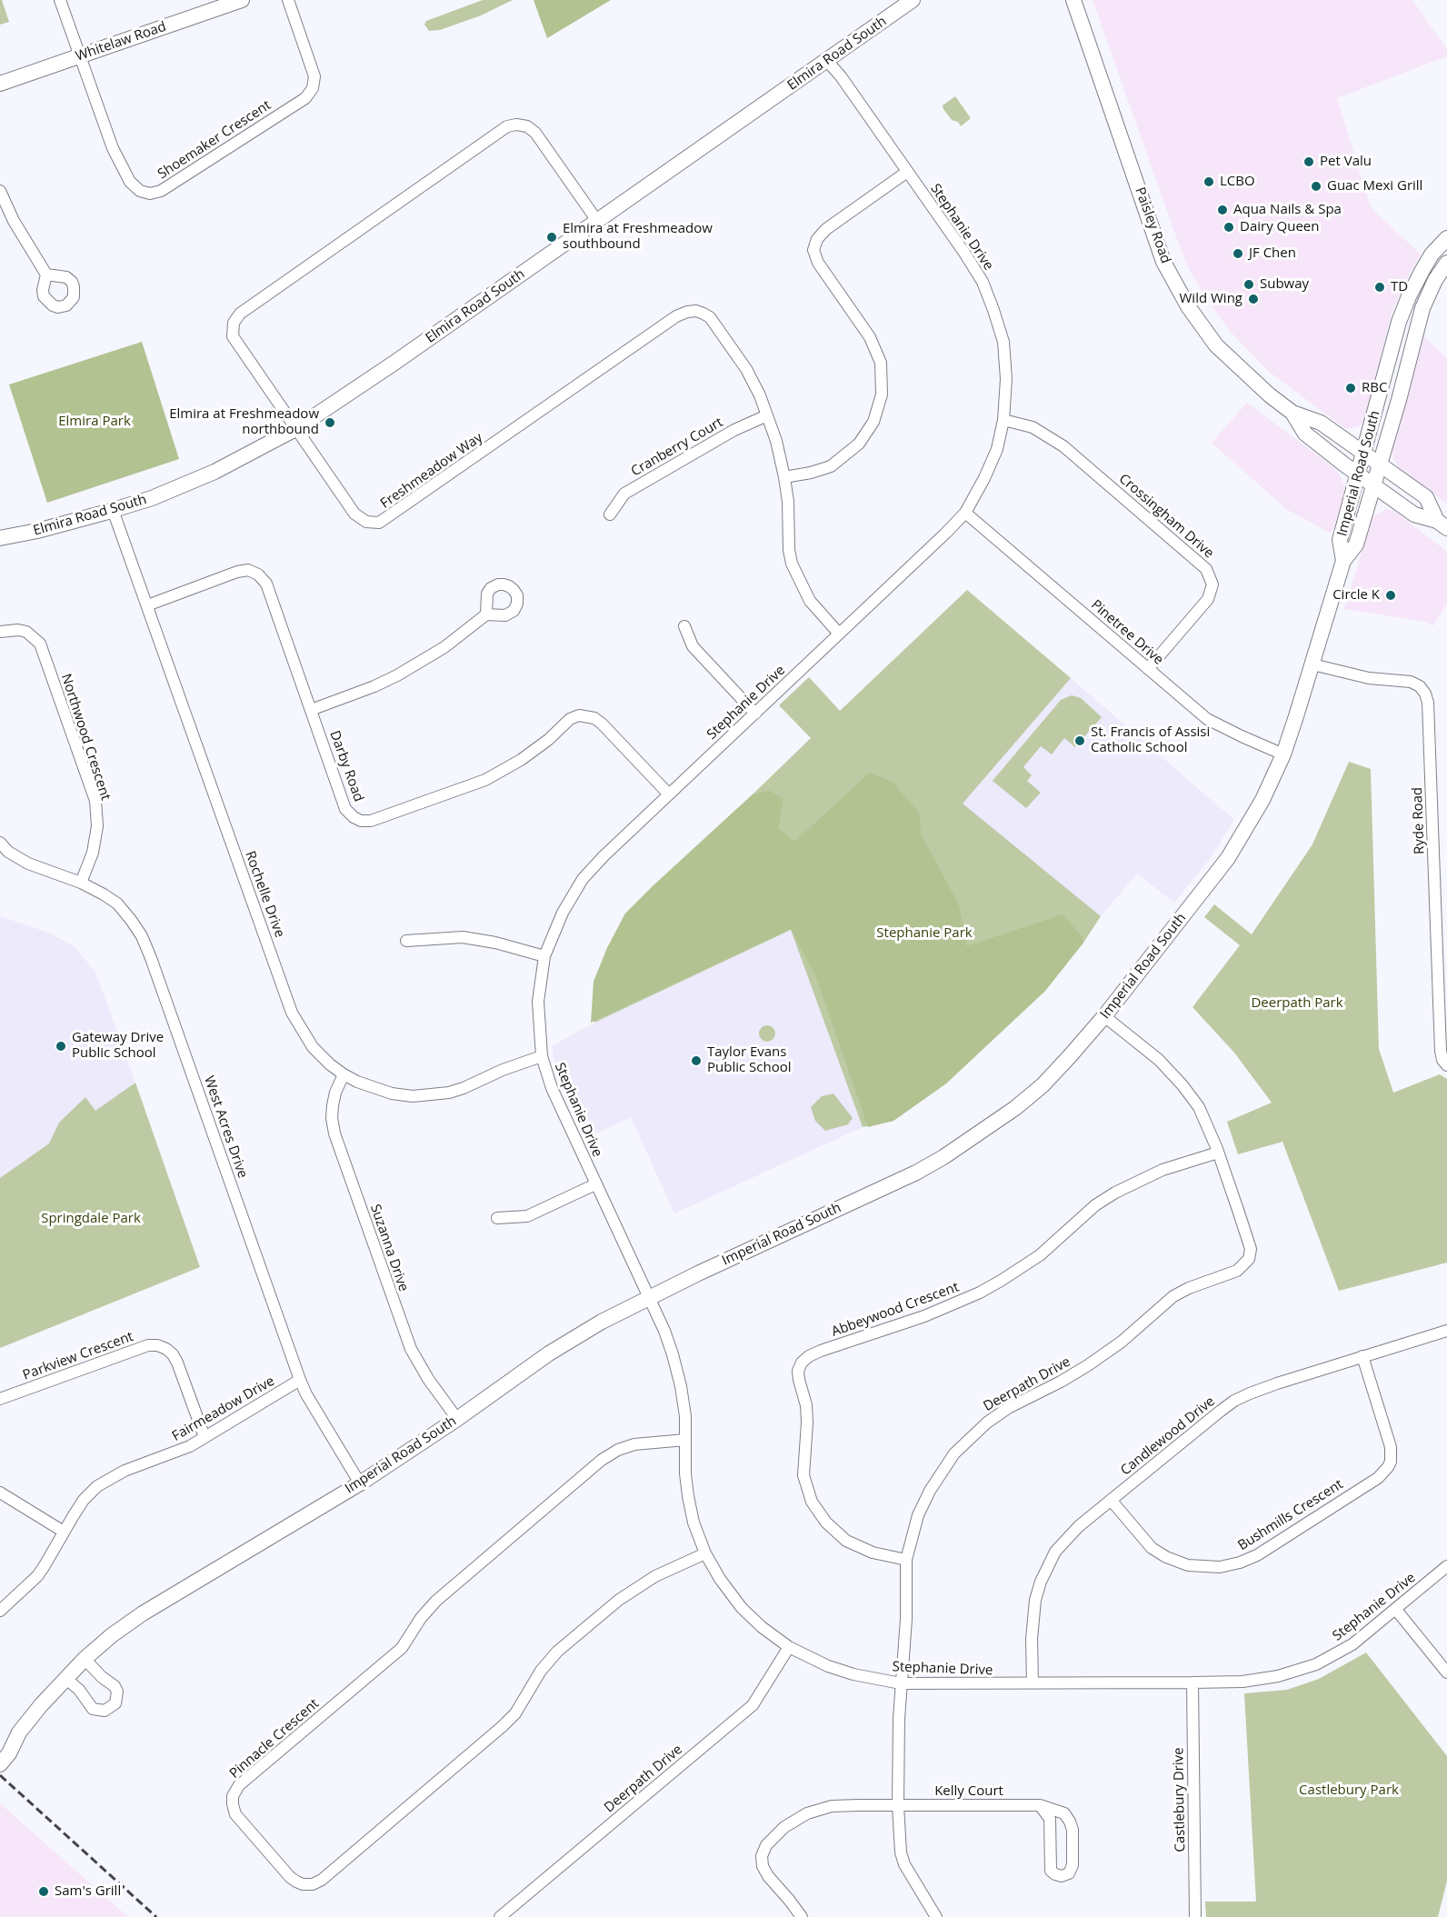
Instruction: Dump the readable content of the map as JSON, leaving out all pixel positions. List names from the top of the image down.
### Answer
{
  "streets": {
    "street": [
      "Whitelaw Road",
      "Elmira Road South",
      "Shoemaker Crescent",
      "Paisley Road",
      "Stephanie Drive",
      "Cranberry Court",
      "Freshmeadow Way",
      "Imperial Road South",
      "Crossingham Drive",
      "Pinetree Drive",
      "Northwood Crescent",
      "Darby Road",
      "Ryde Road",
      "Rochelle Drive",
      "West Acres Drive",
      "Suzanna Drive",
      "Abbeywood Crescent",
      "Parkview Crescent",
      "Deerpath Drive",
      "Fairmeadow Drive",
      "Candlewood Drive",
      "Bushmills Crescent",
      "Pinnacle Crescent",
      "Kelly Court",
      "Castlebury Drive"
    ]
  },
  "crossings": [
    ["Whitelaw Road", "Shoemaker Crescent"],
    ["Elmira Road South", "Stephanie Drive"],
    ["Elmira Road South", "Freshmeadow Way"],
    ["Elmira Road South", "Rochelle Drive"],
    ["Paisley Road", "Imperial Road South"],
    ["Stephanie Drive", "Freshmeadow Way"],
    ["Stephanie Drive", "Imperial Road South"],
    ["Stephanie Drive", "Crossingham Drive"],
    ["Stephanie Drive", "Pinetree Drive"],
    ["Stephanie Drive", "Darby Road"],
    ["Stephanie Drive", "Rochelle Drive"],
    ["Stephanie Drive", "Deerpath Drive"],
    ["Stephanie Drive", "Candlewood Drive"],
    ["Stephanie Drive", "Pinnacle Crescent"],
    ["Stephanie Drive", "Castlebury Drive"],
    ["Cranberry Court", "Freshmeadow Way"],
    ["Imperial Road South", "Pinetree Drive"],
    ["Imperial Road South", "Ryde Road"],
    ["Imperial Road South", "West Acres Drive"],
    ["Imperial Road South", "Suzanna Drive"],
    ["Imperial Road South", "Deerpath Drive"],
    ["Crossingham Drive", "Pinetree Drive"],
    ["Northwood Crescent", "West Acres Drive"],
    ["Darby Road", "Rochelle Drive"],
    ["Rochelle Drive", "Suzanna Drive"],
    ["West Acres Drive", "Fairmeadow Drive"],
    ["Abbeywood Crescent", "Deerpath Drive"],
    ["Parkview Crescent", "Fairmeadow Drive"],
    ["Deerpath Drive", "Kelly Court"],
    ["Candlewood Drive", "Bushmills Crescent"]
  ],
  "parks": [
    "Elmira Park",
    "Stephanie Park",
    "Deerpath Park",
    "Springdale Park",
    "Castlebury Park"
  ],
  "places": [
    "Pet Valu",
    "LCBO",
    "Guac Mexi Grill",
    "Aqua Nails & Spa",
    "Dairy Queen",
    "Elmira at Freshmeadow southbound",
    "JF Chen",
    "Subway",
    "TD",
    "Wild Wing",
    "RBC",
    "Elmira at Freshmeadow northbound",
    "Circle K",
    "St. Francis of Assisi Catholic School",
    "Gateway Drive Public School",
    "Taylor Evans Public School",
    "Sam's Grill"
  ]
}
